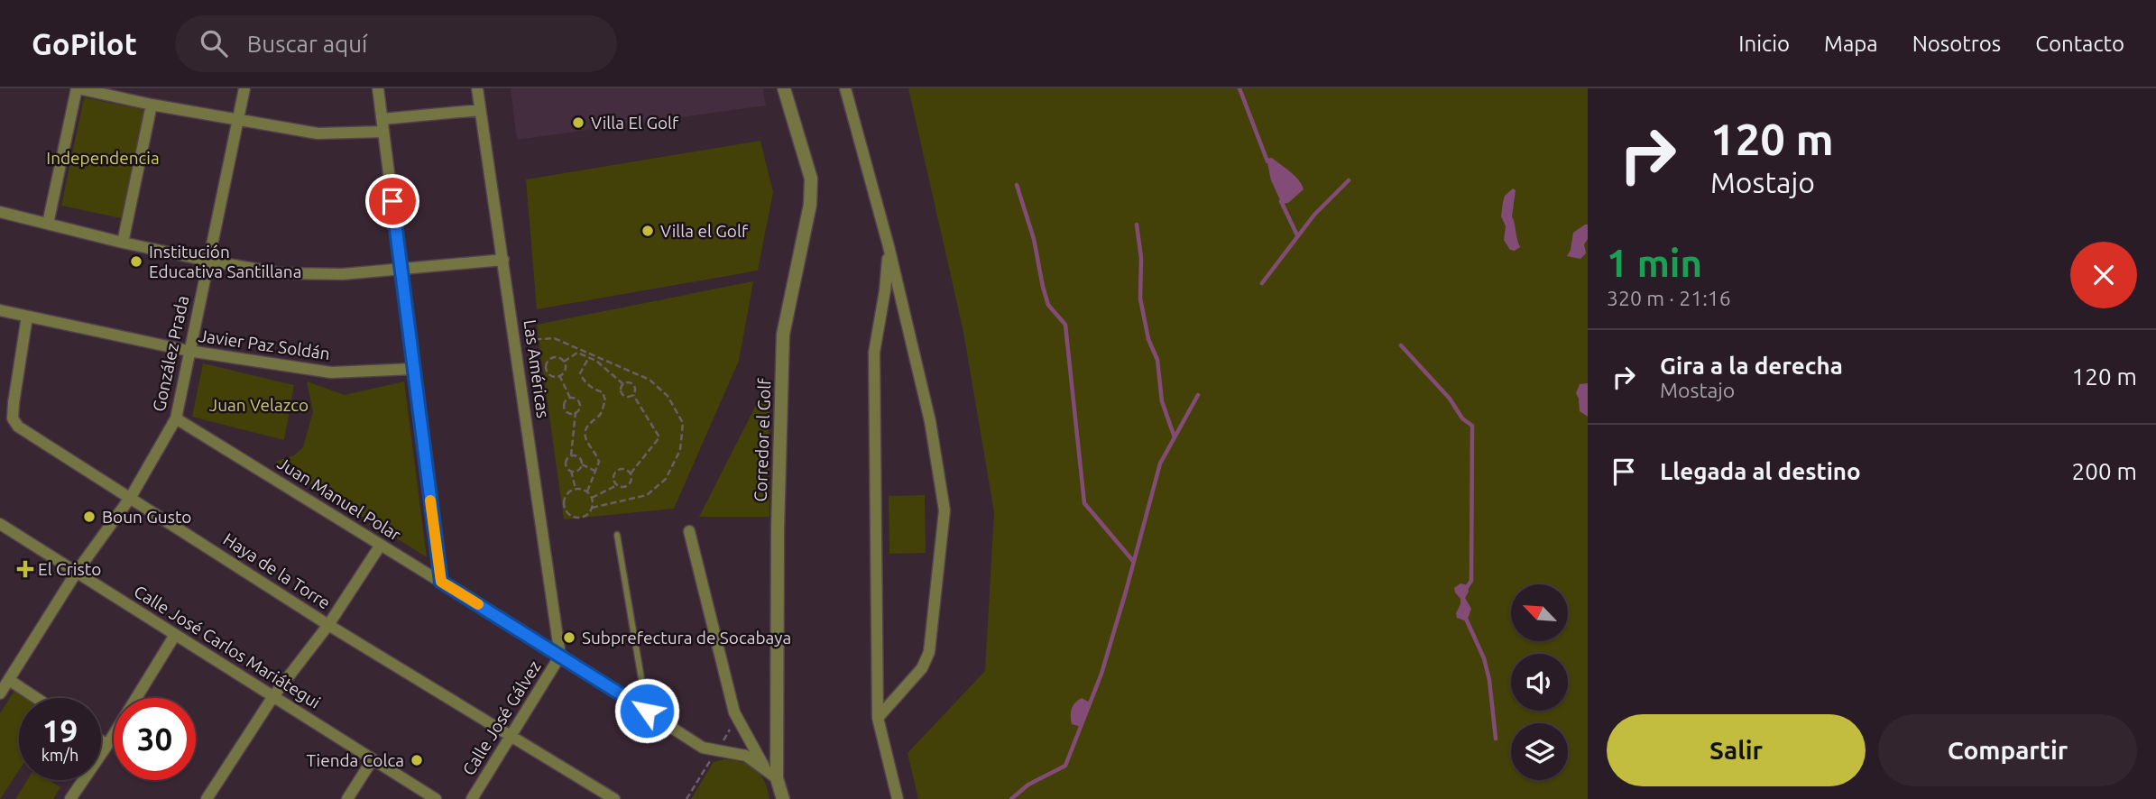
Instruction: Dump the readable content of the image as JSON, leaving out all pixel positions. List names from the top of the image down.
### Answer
{
  "streets": {
    "street": [
      "Javier Paz Soldán",
      "González Prada",
      "Las Américas",
      "Corredor el Golf",
      "Juan Manuel Polar",
      "Haya de la Torre",
      "Calle José Carlos Mariátegui",
      "Calle José Gálvez"
    ]
  },
  "crossings": [
    ["Javier Paz Soldán", "González Prada"],
    ["Javier Paz Soldán", "Haya de la Torre"],
    ["González Prada", "Juan Manuel Polar"],
    ["González Prada", "Haya de la Torre"],
    ["González Prada", "Calle José Carlos Mariátegui"],
    ["Las Américas", "Juan Manuel Polar"],
    ["Las Américas", "Calle José Gálvez"],
    ["Corredor el Golf", "Juan Manuel Polar"],
    ["Juan Manuel Polar", "Calle José Gálvez"],
    ["Haya de la Torre", "Calle José Gálvez"]
  ],
  "parks": ["Independencia", "Juan Velazco"],
  "places": {
    "other": [
      "Villa El Golf",
      "Villa el Golf",
      "Institución Educativa Santillana",
      "Boun Gusto",
      "Subprefectura de Socabaya",
      "Tienda Colca"
    ],
    "health": ["El Cristo"]
  },
  "north": "top left",
  "page": {
    "header": "GoPilot",
    "search": "Buscar aquí",
    "nav": [
      "Inicio",
      "Mapa",
      "Nosotros",
      "Contacto"
    ],
    "turn": ["120 m", "Mostajo"],
    "heading": ["1 min", "320 m · 21:16"],
    "list": [
      {
        "name": "Gira a la derecha",
        "note": "Mostajo",
        "value": "120 m"
      },
      {
        "name": "Llegada al destino",
        "value": "200 m"
      }
    ],
    "speed": "19 km/h",
    "limit": "30",
    "buttons": ["Salir", "Compartir"]
  }
}
